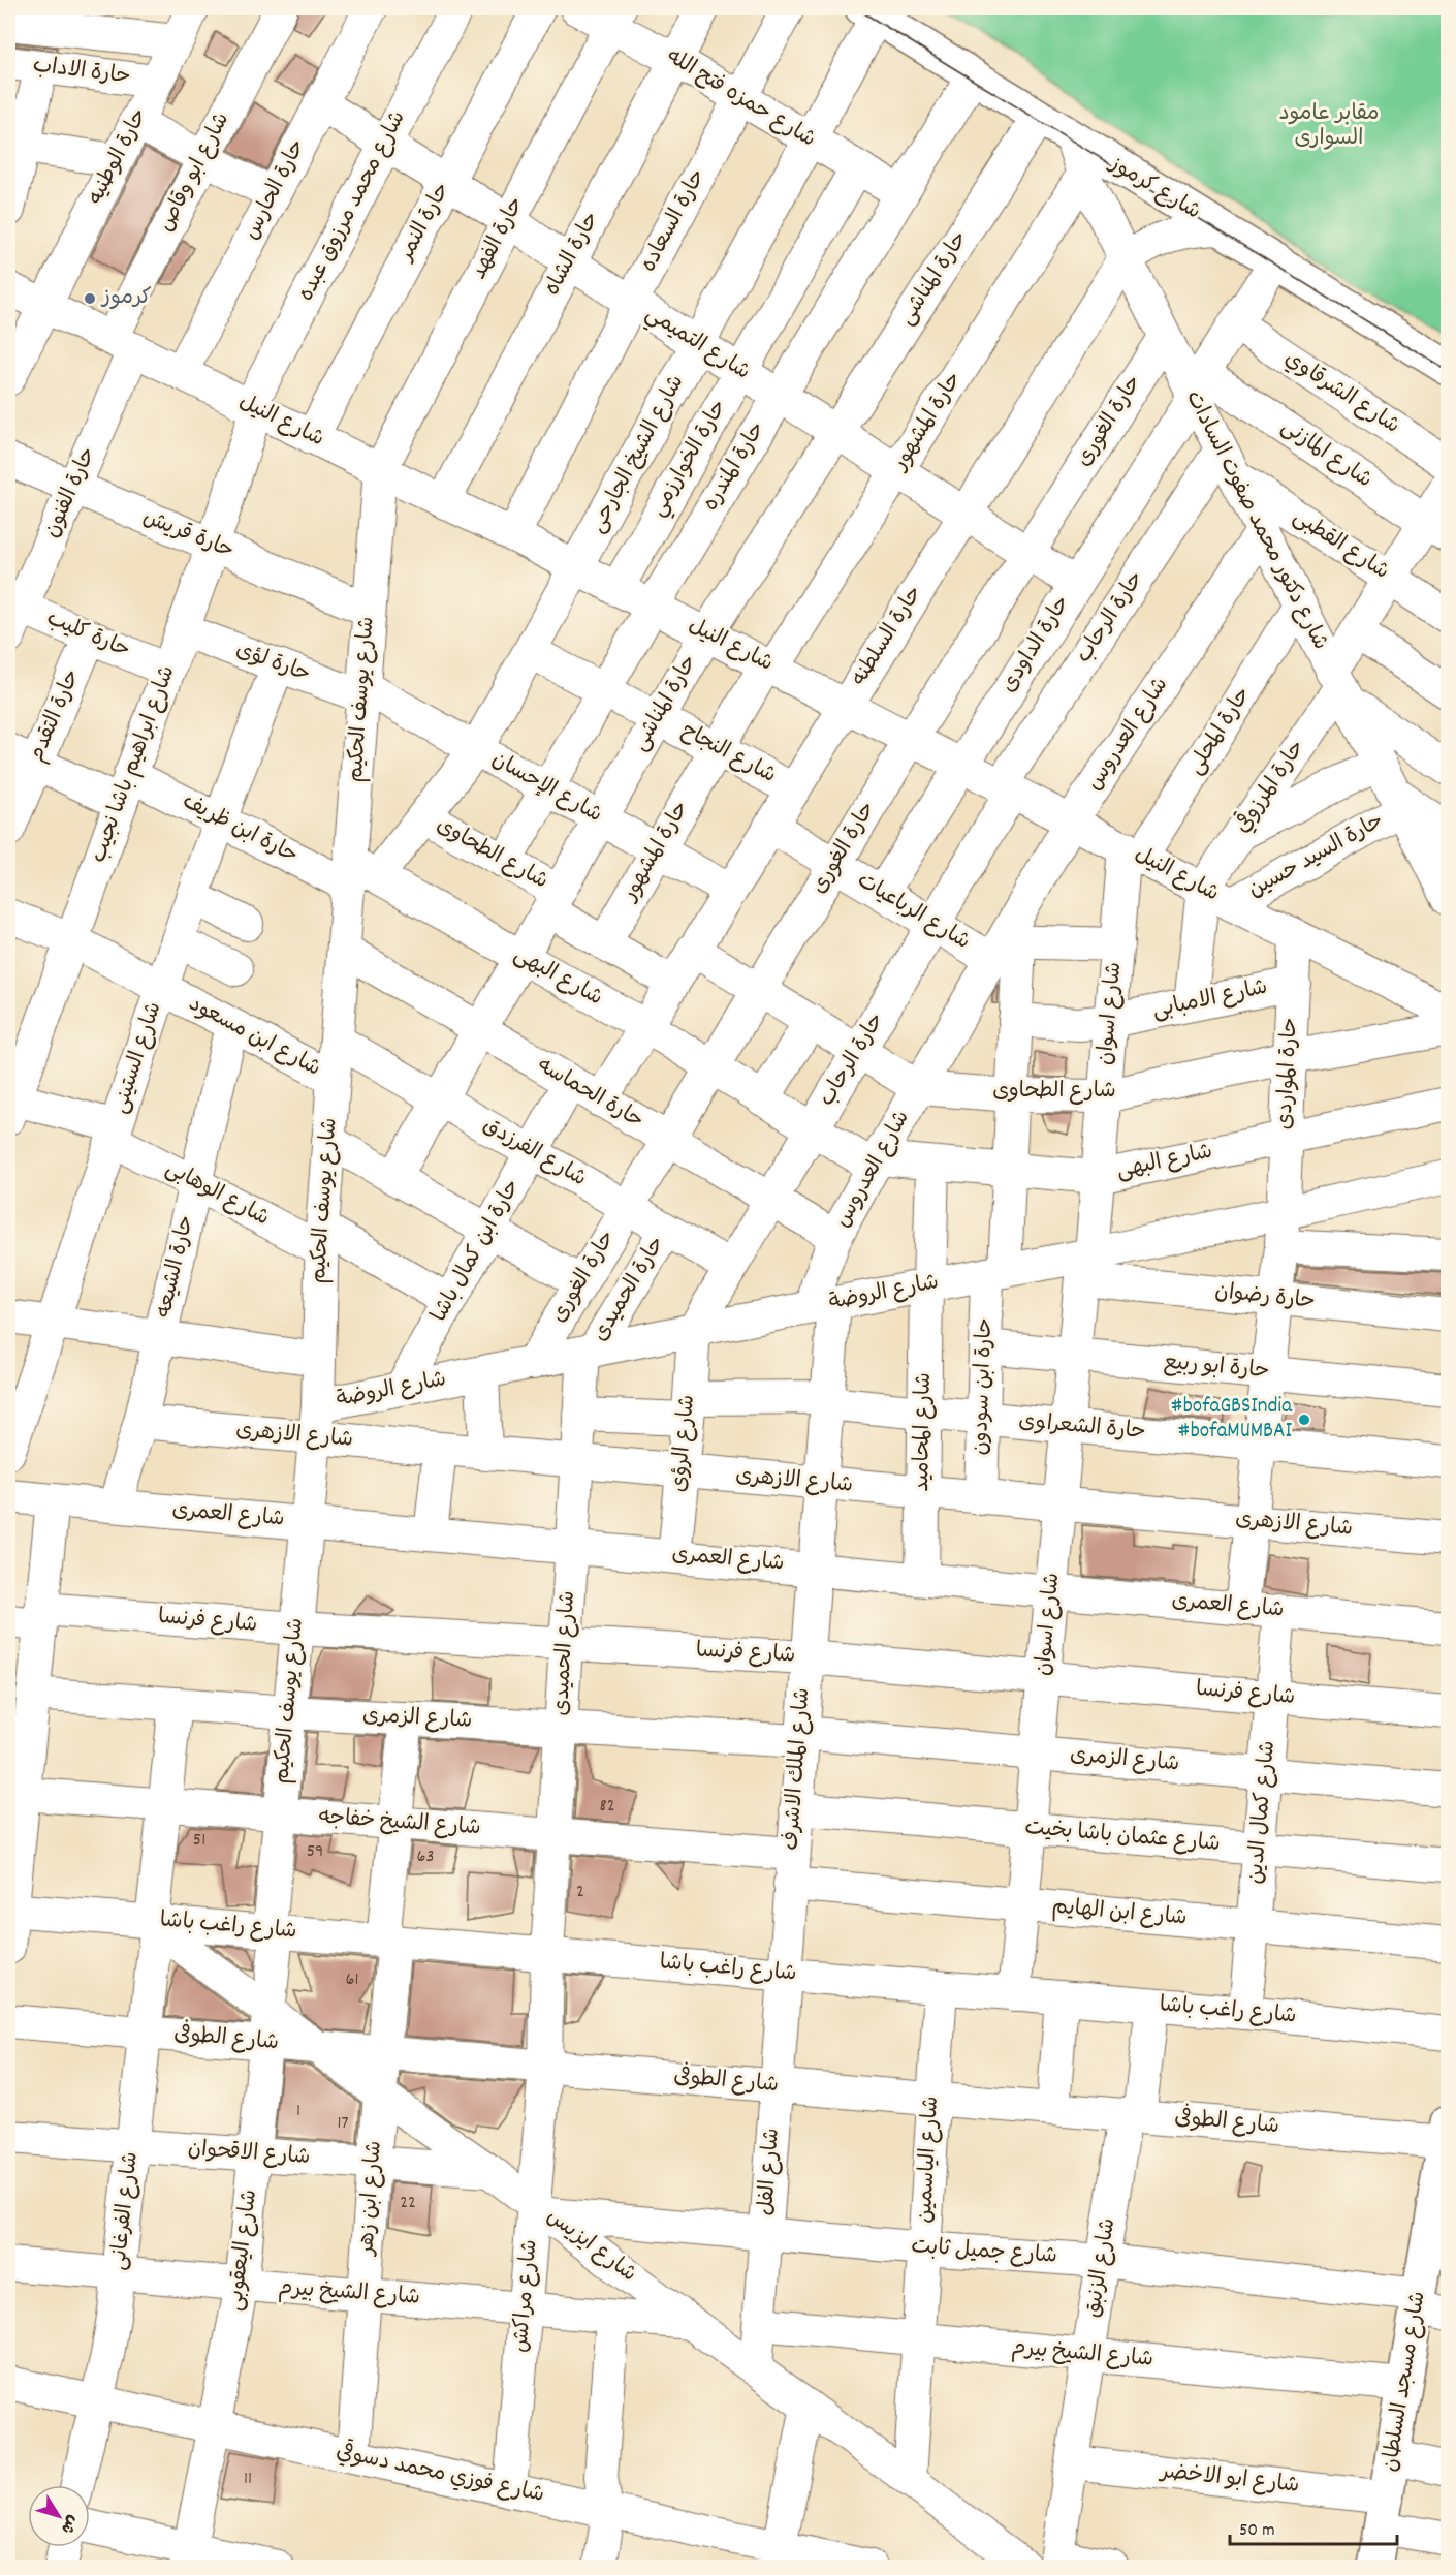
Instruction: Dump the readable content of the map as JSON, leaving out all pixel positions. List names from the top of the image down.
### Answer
{
  "streets": {
    "main road": ["شارع كرموز", "شارع مسجد السلطان"],
    "street": [
      "حارة الاداب",
      "شارع حمزه فتح الله",
      "حارة الوطنيه",
      "شارع ابو وقاص",
      "حارة الحارس",
      "شارع محمد مرزوق عبده",
      "حارة السعاده",
      "حارة النمر",
      "حارة الفهد",
      "حارة الشاه",
      "حارة المناشى",
      "شارع التميمي",
      "شارع الشرقاوي",
      "شارع النيل",
      "حارة المشهور",
      "حارة الغورى",
      "شارع الشيخ الجارحى",
      "شارع المازنى",
      "حارة الخوارزمي",
      "حارة المندره",
      "حارة الفنون",
      "شارع دكتور محمد صفوت السادات",
      "حارة قريش",
      "شارع القطبى",
      "حارة الرحاب",
      "حارة كليب",
      "حارة السلطنه",
      "حارة الداودى",
      "حارة لؤى",
      "شارع يوسف الحكيم",
      "حارة التقدم",
      "حارة المحلى",
      "شارع العدروس",
      "شارع النجاح",
      "شارع ابراهيم باشا نجيب",
      "حارة المرزوقي",
      "شارع الإحسان",
      "حارة ابن ظريف",
      "شارع الطحاوى",
      "حارة السيد حسين",
      "شارع الرباعيات",
      "شارع البهى",
      "شارع الامبابى",
      "شارع اسوان",
      "شارع ابن مسعود",
      "شارع الستينى",
      "حارة المواردى",
      "حارة الحماسه",
      "شارع الفرزدق",
      "شارع الوهابى",
      "حارة ابن كمال باشا",
      "حارة الشيعه",
      "حارة الحميدى",
      "شارع الروضة",
      "حارة رضوان",
      "حارة ابو ربيع",
      "حارة ابن سودون",
      "حارة الشعراوى",
      "شارع المحاميد",
      "شارع الازهرى",
      "شارع الرؤى",
      "شارع العمرى",
      "شارع فرنسا",
      "شارع الحميدى",
      "شارع الزمرى",
      "شارع الملك الاشرف",
      "شارع كمال الدين",
      "شارع الشيخ خفاجه",
      "شارع عثمان باشا بخيت",
      "شارع ابن الهايم",
      "شارع راغب باشا",
      "شارع الطوفى",
      "شارع الاقحوان",
      "شارع الياسمين",
      "شارع الفل",
      "شارع ابن زهر",
      "شارع الفرغانى",
      "شارع ايزيس",
      "شارع اليعقوبى",
      "شارع جميل ثابت",
      "شارع الزنبق",
      "شارع الشيخ بيرم",
      "شارع مراكش",
      "شارع فوزي محمد دسوقي",
      "شارع ابو الاخضر"
    ]
  },
  "crossings": [
    ["حارة الاداب", "حارة الوطنيه"],
    ["شارع حمزه فتح الله", "حارة السعاده"],
    ["شارع حمزه فتح الله", "حارة الفهد"],
    ["شارع حمزه فتح الله", "حارة الشاه"],
    ["شارع حمزه فتح الله", "شارع الشيخ الجارحى"],
    ["شارع حمزه فتح الله", "حارة الخوارزمي"],
    ["شارع حمزه فتح الله", "حارة المندره"],
    ["حارة الوطنيه", "شارع النيل"],
    ["شارع ابو وقاص", "شارع النيل"],
    ["شارع ابو وقاص", "حارة الفنون"],
    ["شارع كرموز", "حارة المناشى"],
    ["شارع كرموز", "شارع الشيخ الجارحى"],
    ["شارع كرموز", "حارة المندره"],
    ["شارع كرموز", "شارع دكتور محمد صفوت السادات"],
    ["شارع كرموز", "حارة السلطنه"],
    ["شارع كرموز", "حارة الداودى"],
    ["حارة الحارس", "شارع التميمي"],
    ["حارة الحارس", "شارع النيل"],
    ["شارع محمد مرزوق عبده", "شارع التميمي"],
    ["شارع محمد مرزوق عبده", "شارع النيل"],
    ["شارع محمد مرزوق عبده", "شارع ابراهيم باشا نجيب"],
    ["حارة السعاده", "شارع التميمي"],
    ["حارة السعاده", "شارع النيل"],
    ["حارة النمر", "شارع التميمي"],
    ["حارة النمر", "شارع النيل"],
    ["حارة الفهد", "شارع التميمي"],
    ["حارة الفهد", "شارع النيل"],
    ["حارة الفهد", "شارع يوسف الحكيم"],
    ["حارة الشاه", "شارع التميمي"],
    ["حارة الشاه", "شارع النيل"],
    ["حارة المناشى", "شارع التميمي"],
    ["حارة المناشى", "شارع النيل"],
    ["حارة المناشى", "شارع النجاح"],
    ["حارة المناشى", "شارع الإحسان"],
    ["حارة المناشى", "شارع الطحاوى"],
    ["حارة المناشى", "شارع البهى"],
    ["حارة المناشى", "حارة الحماسه"],
    ["حارة المناشى", "شارع الفرزدق"],
    ["شارع التميمي", "حارة المشهور"],
    ["شارع التميمي", "حارة الغورى"],
    ["شارع التميمي", "شارع الشيخ الجارحى"],
    ["شارع التميمي", "حارة الخوارزمي"],
    ["شارع التميمي", "حارة المندره"],
    ["شارع التميمي", "حارة السلطنه"],
    ["شارع التميمي", "حارة الداودى"],
    ["شارع الشرقاوي", "حارة الداودى"],
    ["شارع النيل", "حارة المشهور"],
    ["شارع النيل", "حارة الغورى"],
    ["شارع النيل", "شارع الشيخ الجارحى"],
    ["شارع النيل", "حارة الخوارزمي"],
    ["شارع النيل", "حارة المندره"],
    ["شارع النيل", "حارة الفنون"],
    ["شارع النيل", "حارة الرحاب"],
    ["شارع النيل", "حارة السلطنه"],
    ["شارع النيل", "حارة الداودى"],
    ["شارع النيل", "شارع يوسف الحكيم"],
    ["شارع النيل", "حارة المحلى"],
    ["شارع النيل", "شارع العدروس"],
    ["شارع النيل", "شارع ابراهيم باشا نجيب"],
    ["شارع النيل", "حارة المرزوقي"],
    ["شارع النيل", "حارة السيد حسين"],
    ["شارع النيل", "شارع اسوان"],
    ["شارع النيل", "حارة المواردى"],
    ["حارة المشهور", "شارع دكتور محمد صفوت السادات"],
    ["حارة المشهور", "شارع النجاح"],
    ["حارة المشهور", "شارع الإحسان"],
    ["حارة المشهور", "شارع الطحاوى"],
    ["حارة الغورى", "شارع دكتور محمد صفوت السادات"],
    ["حارة الغورى", "شارع الطحاوى"],
    ["حارة الغورى", "شارع الرباعيات"],
    ["حارة الغورى", "شارع البهى"],
    ["حارة الغورى", "حارة الحماسه"],
    ["حارة الغورى", "شارع الفرزدق"],
    ["حارة الغورى", "شارع الروضة"],
    ["شارع الشيخ الجارحى", "شارع يوسف الحكيم"],
    ["شارع الشيخ الجارحى", "شارع النجاح"],
    ["شارع الشيخ الجارحى", "شارع الإحسان"],
    ["شارع الشيخ الجارحى", "حارة ابن ظريف"],
    ["شارع الشيخ الجارحى", "شارع الطحاوى"],
    ["شارع الشيخ الجارحى", "شارع البهى"],
    ["شارع المازنى", "شارع دكتور محمد صفوت السادات"],
    ["شارع المازنى", "حارة الداودى"],
    ["شارع المازنى", "حارة المرزوقي"],
    ["حارة المندره", "شارع النجاح"],
    ["حارة المندره", "شارع الإحسان"],
    ["حارة المندره", "شارع الطحاوى"],
    ["حارة الفنون", "حارة قريش"],
    ["حارة الفنون", "حارة كليب"],
    ["شارع دكتور محمد صفوت السادات", "شارع القطبى"],
    ["شارع دكتور محمد صفوت السادات", "حارة الرحاب"],
    ["شارع دكتور محمد صفوت السادات", "حارة السلطنه"],
    ["شارع دكتور محمد صفوت السادات", "حارة الداودى"],
    ["شارع دكتور محمد صفوت السادات", "حارة المحلى"],
    ["شارع دكتور محمد صفوت السادات", "شارع العدروس"],
    ["شارع دكتور محمد صفوت السادات", "حارة المرزوقي"],
    ["شارع دكتور محمد صفوت السادات", "حارة السيد حسين"],
    ["حارة قريش", "شارع يوسف الحكيم"],
    ["حارة قريش", "شارع ابراهيم باشا نجيب"],
    ["شارع القطبى", "حارة الرحاب"],
    ["شارع القطبى", "حارة المرزوقي"],
    ["حارة الرحاب", "شارع الطحاوى"],
    ["حارة الرحاب", "شارع الرباعيات"],
    ["حارة الرحاب", "شارع البهى"],
    ["حارة الرحاب", "حارة الحماسه"],
    ["حارة الرحاب", "شارع الفرزدق"],
    ["حارة الرحاب", "شارع الروضة"],
    ["حارة الرحاب", "شارع الرؤى"],
    ["حارة كليب", "حارة التقدم"],
    ["حارة كليب", "شارع ابراهيم باشا نجيب"],
    ["حارة السلطنه", "شارع النجاح"],
    ["حارة السلطنه", "شارع الإحسان"],
    ["حارة السلطنه", "شارع الطحاوى"],
    ["حارة السلطنه", "شارع الرباعيات"],
    ["حارة السلطنه", "شارع البهى"],
    ["حارة السلطنه", "حارة الحماسه"],
    ["حارة الداودى", "شارع الرباعيات"],
    ["حارة لؤى", "شارع يوسف الحكيم"],
    ["حارة لؤى", "شارع ابراهيم باشا نجيب"],
    ["حارة لؤى", "شارع الإحسان"],
    ["حارة لؤى", "شارع الستينى"],
    ["شارع يوسف الحكيم", "شارع الإحسان"],
    ["شارع يوسف الحكيم", "حارة ابن ظريف"],
    ["شارع يوسف الحكيم", "شارع البهى"],
    ["شارع يوسف الحكيم", "شارع ابن مسعود"],
    ["شارع يوسف الحكيم", "حارة الحماسه"],
    ["شارع يوسف الحكيم", "شارع الفرزدق"],
    ["شارع يوسف الحكيم", "شارع الوهابى"],
    ["شارع يوسف الحكيم", "شارع الروضة"],
    ["شارع يوسف الحكيم", "شارع الازهرى"],
    ["شارع يوسف الحكيم", "شارع العمرى"],
    ["شارع يوسف الحكيم", "شارع فرنسا"],
    ["شارع يوسف الحكيم", "شارع الزمرى"],
    ["شارع يوسف الحكيم", "شارع الشيخ خفاجه"],
    ["شارع يوسف الحكيم", "شارع راغب باشا"],
    ["شارع يوسف الحكيم", "شارع اليعقوبى"],
    ["حارة التقدم", "حارة ابن ظريف"],
    ["حارة المحلى", "شارع اسوان"],
    ["شارع العدروس", "شارع الطحاوى"],
    ["شارع العدروس", "شارع الرباعيات"],
    ["شارع العدروس", "شارع البهى"],
    ["شارع العدروس", "حارة الحماسه"],
    ["شارع العدروس", "شارع الروضة"],
    ["شارع العدروس", "حارة ابن سودون"],
    ["شارع العدروس", "شارع الملك الاشرف"],
    ["شارع ابراهيم باشا نجيب", "حارة ابن ظريف"],
    ["شارع ابراهيم باشا نجيب", "شارع ابن مسعود"],
    ["شارع ابراهيم باشا نجيب", "شارع الوهابى"],
    ["حارة ابن ظريف", "شارع البهى"],
    ["حارة ابن ظريف", "شارع الستينى"],
    ["شارع الطحاوى", "شارع اسوان"],
    ["شارع الطحاوى", "حارة المواردى"],
    ["شارع الطحاوى", "حارة ابن سودون"],
    ["شارع الرباعيات", "حارة ابن سودون"],
    ["شارع البهى", "شارع اسوان"],
    ["شارع البهى", "حارة المواردى"],
    ["شارع البهى", "حارة ابن سودون"],
    ["شارع البهى", "شارع المحاميد"],
    ["شارع الامبابى", "شارع اسوان"],
    ["شارع الامبابى", "حارة المواردى"],
    ["شارع الامبابى", "حارة ابن سودون"],
    ["شارع اسوان", "شارع الروضة"],
    ["شارع اسوان", "حارة رضوان"],
    ["شارع اسوان", "حارة ابو ربيع"],
    ["شارع اسوان", "حارة الشعراوى"],
    ["شارع اسوان", "شارع الازهرى"],
    ["شارع اسوان", "شارع العمرى"],
    ["شارع اسوان", "شارع فرنسا"],
    ["شارع اسوان", "شارع الزمرى"],
    ["شارع اسوان", "شارع عثمان باشا بخيت"],
    ["شارع اسوان", "شارع ابن الهايم"],
    ["شارع اسوان", "شارع راغب باشا"],
    ["شارع ابن مسعود", "شارع الستينى"],
    ["شارع ابن مسعود", "حارة الشيعه"],
    ["شارع الستينى", "شارع الوهابى"],
    ["حارة المواردى", "شارع الروضة"],
    ["حارة المواردى", "حارة رضوان"],
    ["حارة المواردى", "حارة ابو ربيع"],
    ["حارة المواردى", "حارة الشعراوى"],
    ["حارة المواردى", "شارع الازهرى"],
    ["حارة المواردى", "شارع العمرى"],
    ["حارة الحماسه", "حارة ابن كمال باشا"],
    ["شارع الفرزدق", "حارة ابن كمال باشا"],
    ["شارع الفرزدق", "حارة الحميدى"],
    ["شارع الوهابى", "حارة ابن كمال باشا"],
    ["شارع الوهابى", "حارة الشيعه"],
    ["حارة ابن كمال باشا", "شارع الروضة"],
    ["حارة الشيعه", "شارع الازهرى"],
    ["حارة الشيعه", "شارع العمرى"],
    ["حارة الحميدى", "شارع الروضة"],
    ["حارة الحميدى", "شارع الحميدى"],
    ["شارع الروضة", "حارة رضوان"],
    ["شارع الروضة", "حارة ابن سودون"],
    ["شارع الروضة", "شارع المحاميد"],
    ["شارع الروضة", "شارع الرؤى"],
    ["شارع الروضة", "شارع الحميدى"],
    ["شارع الروضة", "شارع الملك الاشرف"],
    ["حارة ابو ربيع", "حارة ابن سودون"],
    ["حارة ابن سودون", "حارة الشعراوى"],
    ["حارة ابن سودون", "شارع الازهرى"],
    ["حارة الشعراوى", "شارع المحاميد"],
    ["حارة الشعراوى", "شارع الرؤى"],
    ["حارة الشعراوى", "شارع الحميدى"],
    ["حارة الشعراوى", "شارع الملك الاشرف"],
    ["شارع المحاميد", "شارع الازهرى"],
    ["شارع المحاميد", "شارع العمرى"],
    ["شارع الازهرى", "شارع الرؤى"],
    ["شارع الازهرى", "شارع الحميدى"],
    ["شارع الازهرى", "شارع الملك الاشرف"],
    ["شارع الرؤى", "شارع العمرى"],
    ["شارع العمرى", "شارع الحميدى"],
    ["شارع العمرى", "شارع الملك الاشرف"],
    ["شارع العمرى", "شارع كمال الدين"],
    ["شارع فرنسا", "شارع الحميدى"],
    ["شارع فرنسا", "شارع الملك الاشرف"],
    ["شارع فرنسا", "شارع كمال الدين"],
    ["شارع الحميدى", "شارع الزمرى"],
    ["شارع الحميدى", "شارع الشيخ خفاجه"],
    ["شارع الحميدى", "شارع راغب باشا"],
    ["شارع الحميدى", "شارع مراكش"],
    ["شارع الزمرى", "شارع الملك الاشرف"],
    ["شارع الزمرى", "شارع كمال الدين"],
    ["شارع الزمرى", "شارع ابن زهر"],
    ["شارع الزمرى", "شارع الفرغانى"],
    ["شارع الملك الاشرف", "شارع الشيخ خفاجه"],
    ["شارع الملك الاشرف", "شارع عثمان باشا بخيت"],
    ["شارع الملك الاشرف", "شارع ابن الهايم"],
    ["شارع الملك الاشرف", "شارع راغب باشا"],
    ["شارع الملك الاشرف", "شارع الفل"],
    ["شارع كمال الدين", "شارع عثمان باشا بخيت"],
    ["شارع كمال الدين", "شارع ابن الهايم"],
    ["شارع كمال الدين", "شارع راغب باشا"],
    ["شارع الشيخ خفاجه", "شارع ابن الهايم"],
    ["شارع الشيخ خفاجه", "شارع ابن زهر"],
    ["شارع الشيخ خفاجه", "شارع الفرغانى"],
    ["شارع راغب باشا", "شارع الياسمين"],
    ["شارع راغب باشا", "شارع الفل"],
    ["شارع راغب باشا", "شارع ابن زهر"],
    ["شارع راغب باشا", "شارع الفرغانى"],
    ["شارع راغب باشا", "شارع ايزيس"],
    ["شارع راغب باشا", "شارع اليعقوبى"],
    ["شارع راغب باشا", "شارع الزنبق"],
    ["شارع راغب باشا", "شارع مراكش"],
    ["شارع الطوفى", "شارع الياسمين"],
    ["شارع الطوفى", "شارع الفل"],
    ["شارع الطوفى", "شارع ابن زهر"],
    ["شارع الطوفى", "شارع الفرغانى"],
    ["شارع الطوفى", "شارع ايزيس"],
    ["شارع الطوفى", "شارع اليعقوبى"],
    ["شارع الطوفى", "شارع الزنبق"],
    ["شارع الطوفى", "شارع مراكش"],
    ["شارع الطوفى", "شارع مسجد السلطان"],
    ["شارع الاقحوان", "شارع ابن زهر"],
    ["شارع الاقحوان", "شارع الفرغانى"],
    ["شارع الاقحوان", "شارع ايزيس"],
    ["شارع الاقحوان", "شارع اليعقوبى"],
    ["شارع الياسمين", "شارع ايزيس"],
    ["شارع الياسمين", "شارع جميل ثابت"],
    ["شارع الياسمين", "شارع الشيخ بيرم"],
    ["شارع الفل", "شارع ايزيس"],
    ["شارع الفل", "شارع جميل ثابت"],
    ["شارع الفل", "شارع الشيخ بيرم"],
    ["شارع ابن زهر", "شارع ايزيس"],
    ["شارع ابن زهر", "شارع الشيخ بيرم"],
    ["شارع ابن زهر", "شارع فوزي محمد دسوقي"],
    ["شارع الفرغانى", "شارع ايزيس"],
    ["شارع الفرغانى", "شارع الشيخ بيرم"],
    ["شارع الفرغانى", "شارع فوزي محمد دسوقي"],
    ["شارع ايزيس", "شارع اليعقوبى"],
    ["شارع ايزيس", "شارع جميل ثابت"],
    ["شارع ايزيس", "شارع الشيخ بيرم"],
    ["شارع ايزيس", "شارع مراكش"],
    ["شارع اليعقوبى", "شارع الشيخ بيرم"],
    ["شارع اليعقوبى", "شارع فوزي محمد دسوقي"],
    ["شارع جميل ثابت", "شارع الزنبق"],
    ["شارع جميل ثابت", "شارع مراكش"],
    ["شارع جميل ثابت", "شارع مسجد السلطان"],
    ["شارع الزنبق", "شارع الشيخ بيرم"],
    ["شارع الزنبق", "شارع ابو الاخضر"],
    ["شارع الشيخ بيرم", "شارع مراكش"],
    ["شارع الشيخ بيرم", "شارع مسجد السلطان"],
    ["شارع مراكش", "شارع فوزي محمد دسوقي"],
    ["شارع مسجد السلطان", "شارع ابو الاخضر"]
  ],
  "parks": ["مقابر عامود السوارى"],
  "places": ["كرموز", "#bofaGBSIndia #bofaMUMBAI"],
  "house_numbers": [
    "82",
    "51",
    "59",
    "63",
    "2",
    "61",
    "1",
    "17",
    "22",
    "11"
  ],
  "scale_bar": "50 m",
  "north": "bottom right"
}
